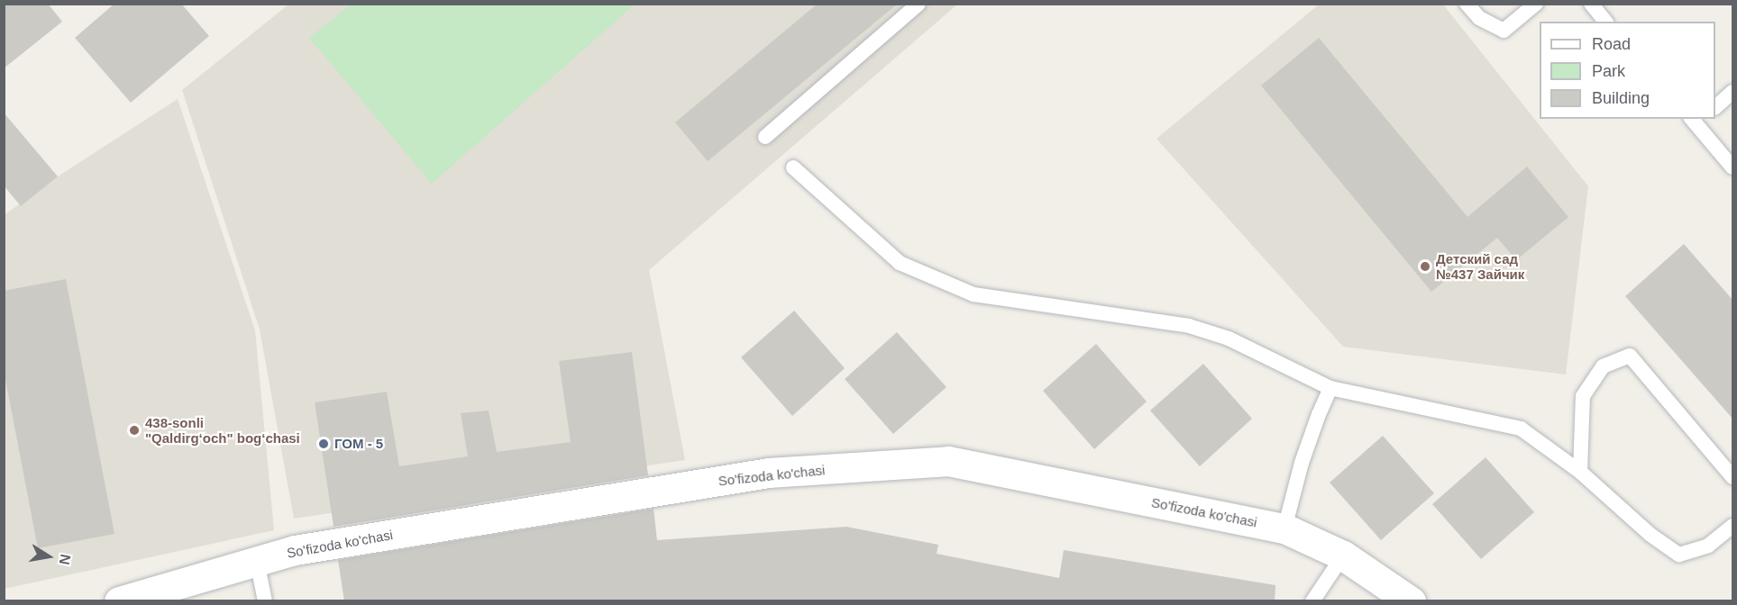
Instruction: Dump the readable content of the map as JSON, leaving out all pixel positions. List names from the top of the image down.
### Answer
{
  "streets": {
    "street": ["So'fizoda ko'chasi"]
  },
  "places": ["Детский сад №437 Зайчик", "438-sonli \"Qaldirg‘och\" bog‘chasi", "ГОМ - 5"],
  "legend": ["Road", "Park", "Building"],
  "north": "right"
}
